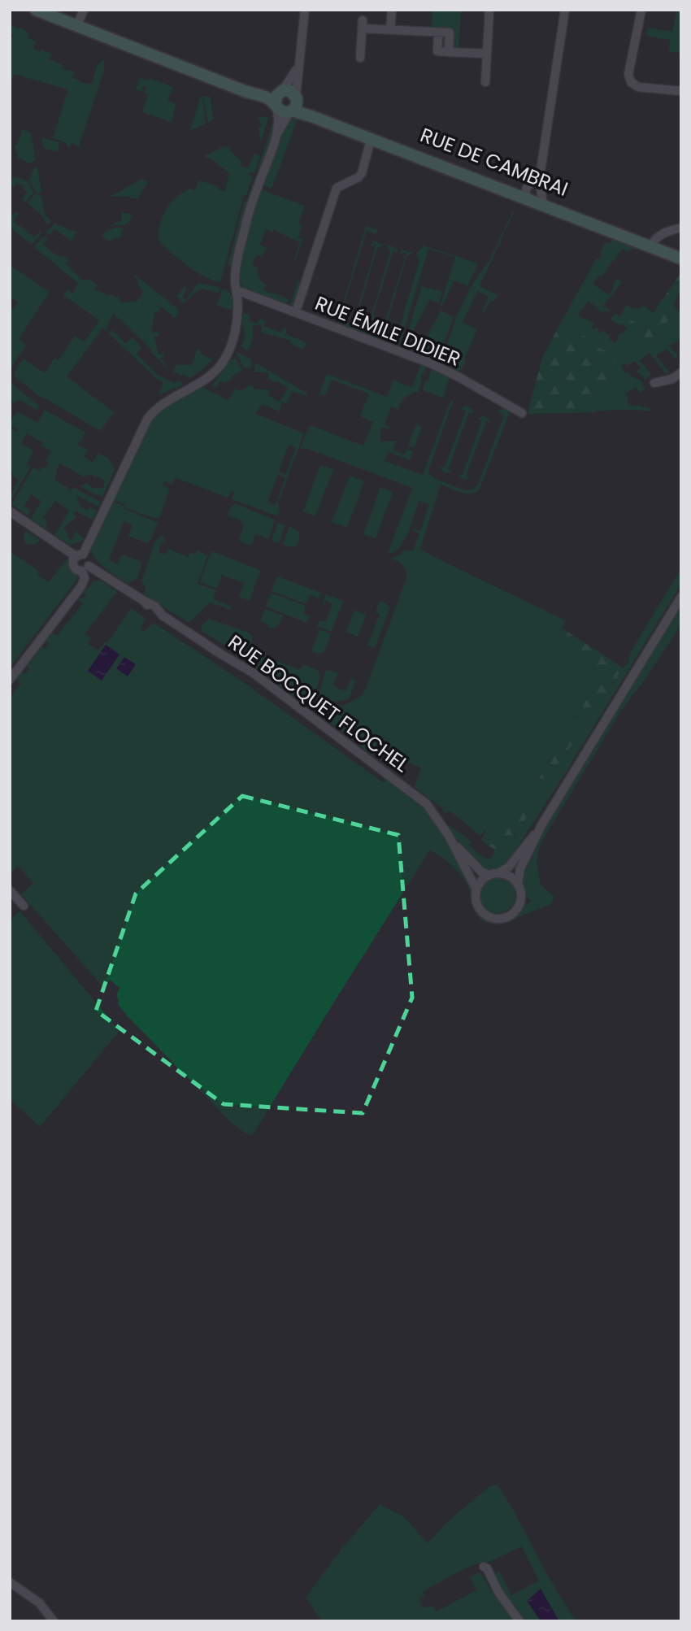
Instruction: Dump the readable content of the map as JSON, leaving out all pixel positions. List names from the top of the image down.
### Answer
{
  "streets": {
    "main road": ["RUE DE CAMBRAI"],
    "street": ["RUE ÉMILE DIDIER", "RUE BOCQUET FLOCHEL"]
  }
}
